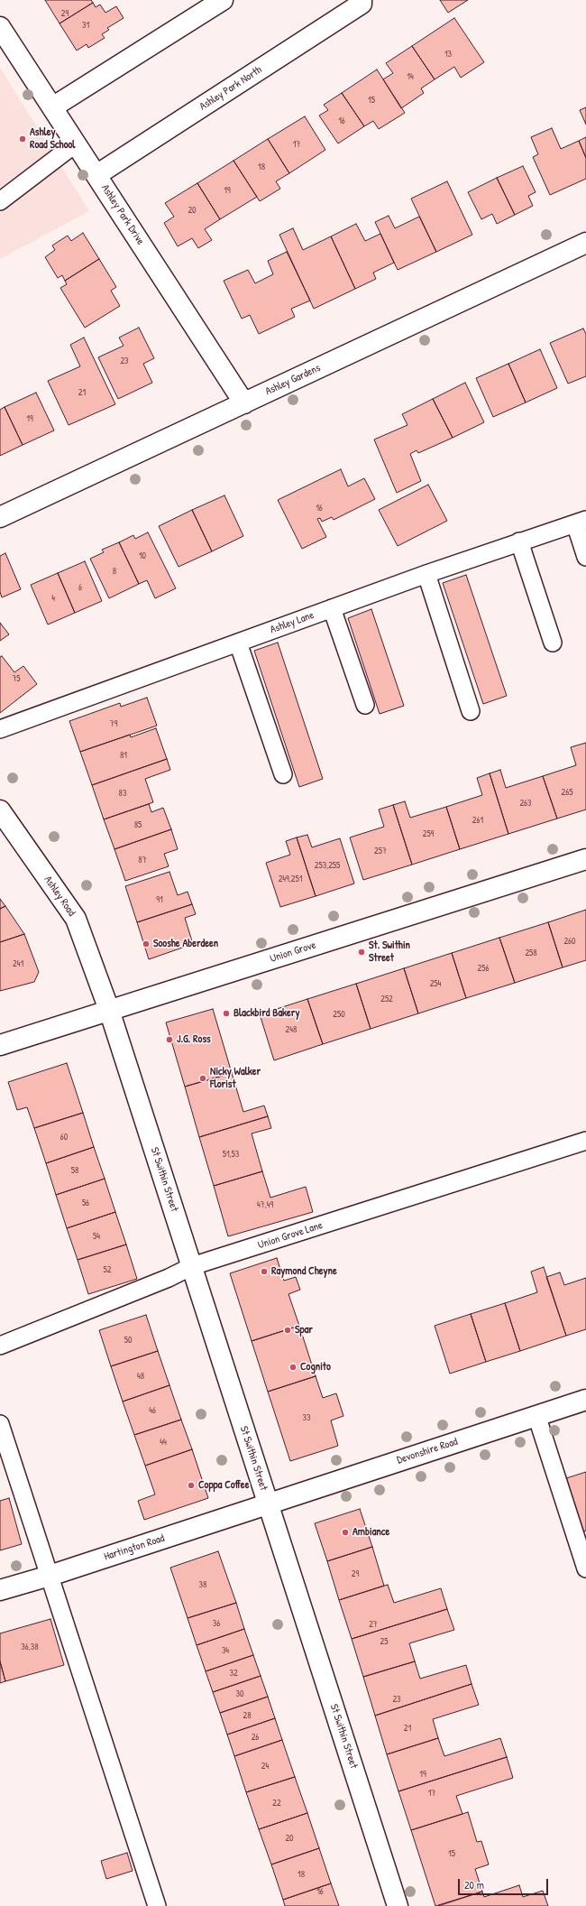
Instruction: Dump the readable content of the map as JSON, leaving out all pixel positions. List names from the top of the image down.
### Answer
{
  "streets": {
    "street": [
      "Ashley Park North",
      "Ashley Park Drive",
      "Ashley Gardens",
      "Ashley Road",
      "Union Grove",
      "St Swithin Street",
      "Devonshire Road",
      "Hartington Road"
    ],
    "lane": ["Ashley Lane", "Union Grove Lane"]
  },
  "crossings": [
    ["Ashley Park North", "Ashley Park Drive"],
    ["Ashley Park Drive", "Ashley Gardens"],
    ["Ashley Road", "Union Grove"],
    ["Ashley Road", "St Swithin Street"],
    ["Union Grove", "St Swithin Street"],
    ["St Swithin Street", "Union Grove Lane"],
    ["St Swithin Street", "Devonshire Road"],
    ["St Swithin Street", "Hartington Road"],
    ["Devonshire Road", "Hartington Road"]
  ],
  "places": [
    "Ashley Road School",
    "Sooshe Aberdeen",
    "St. Swithin Street",
    "Blackbird Bakery",
    "J.G. Ross",
    "Nicky Walker Florist",
    "Raymond Cheyne",
    "Spar",
    "Cognito",
    "Coppa Coffee",
    "Ambiance"
  ],
  "house_numbers": [
    "29",
    "31",
    "13",
    "14",
    "15",
    "16",
    "17",
    "18",
    "19",
    "20",
    "23",
    "21",
    "19",
    "16",
    "10",
    "8",
    "6",
    "4",
    "75",
    "79",
    "81",
    "265",
    "83",
    "263",
    "261",
    "85",
    "259",
    "257",
    "87",
    "253,255",
    "249,251",
    "91",
    "260",
    "258",
    "241",
    "256",
    "254",
    "252",
    "250",
    "248",
    "60",
    "51,53",
    "58",
    "56",
    "47,49",
    "54",
    "52",
    "50",
    "48",
    "46",
    "33",
    "44",
    "29",
    "38",
    "36",
    "27",
    "25",
    "36,38",
    "34",
    "32",
    "30",
    "23",
    "28",
    "21",
    "26",
    "24",
    "19",
    "17",
    "22",
    "20",
    "15",
    "18",
    "16"
  ],
  "scale_bar": "20 m"
}
